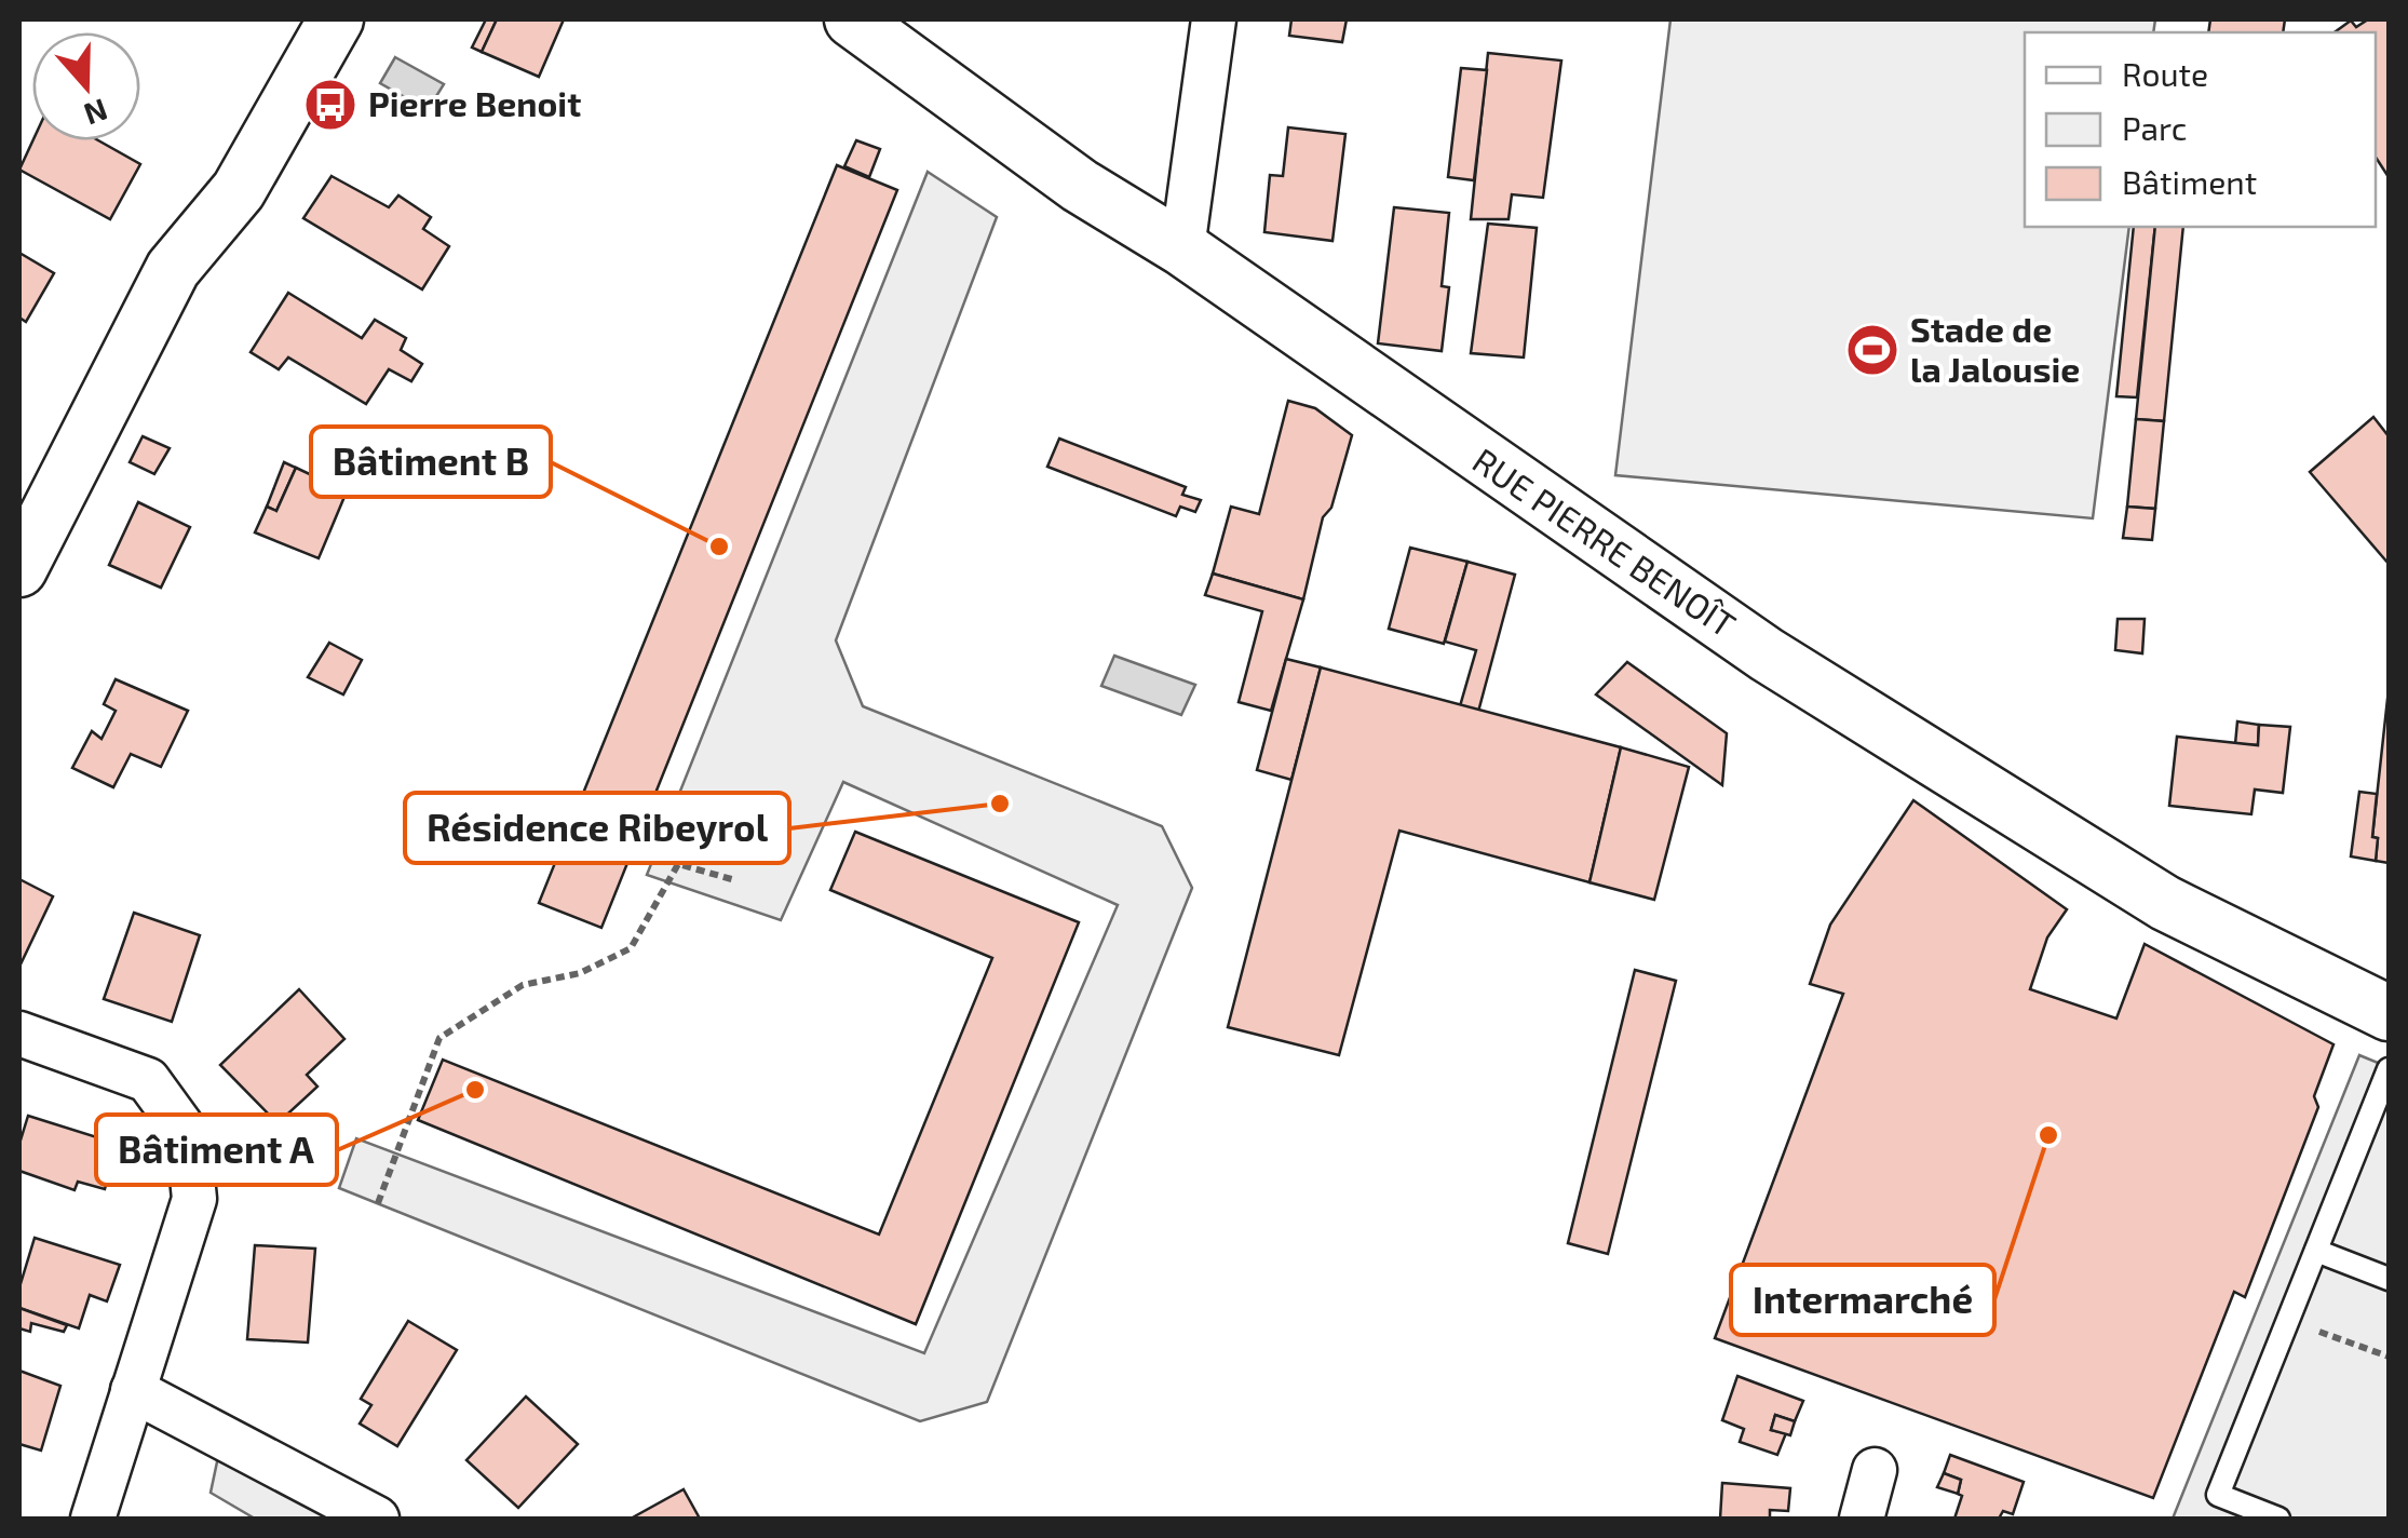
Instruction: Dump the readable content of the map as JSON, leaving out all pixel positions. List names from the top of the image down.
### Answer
{
  "streets": {
    "street": ["RUE PIERRE BENOÎT"]
  },
  "places": {
    "bus stop": ["Pierre Benoit"],
    "sports": ["Stade de la Jalousie"],
    "other": [
      "Bâtiment B",
      "Résidence Ribeyrol",
      "Bâtiment A",
      "Intermarché"
    ]
  },
  "legend": ["Route", "Parc", "Bâtiment"],
  "north": "bottom"
}
